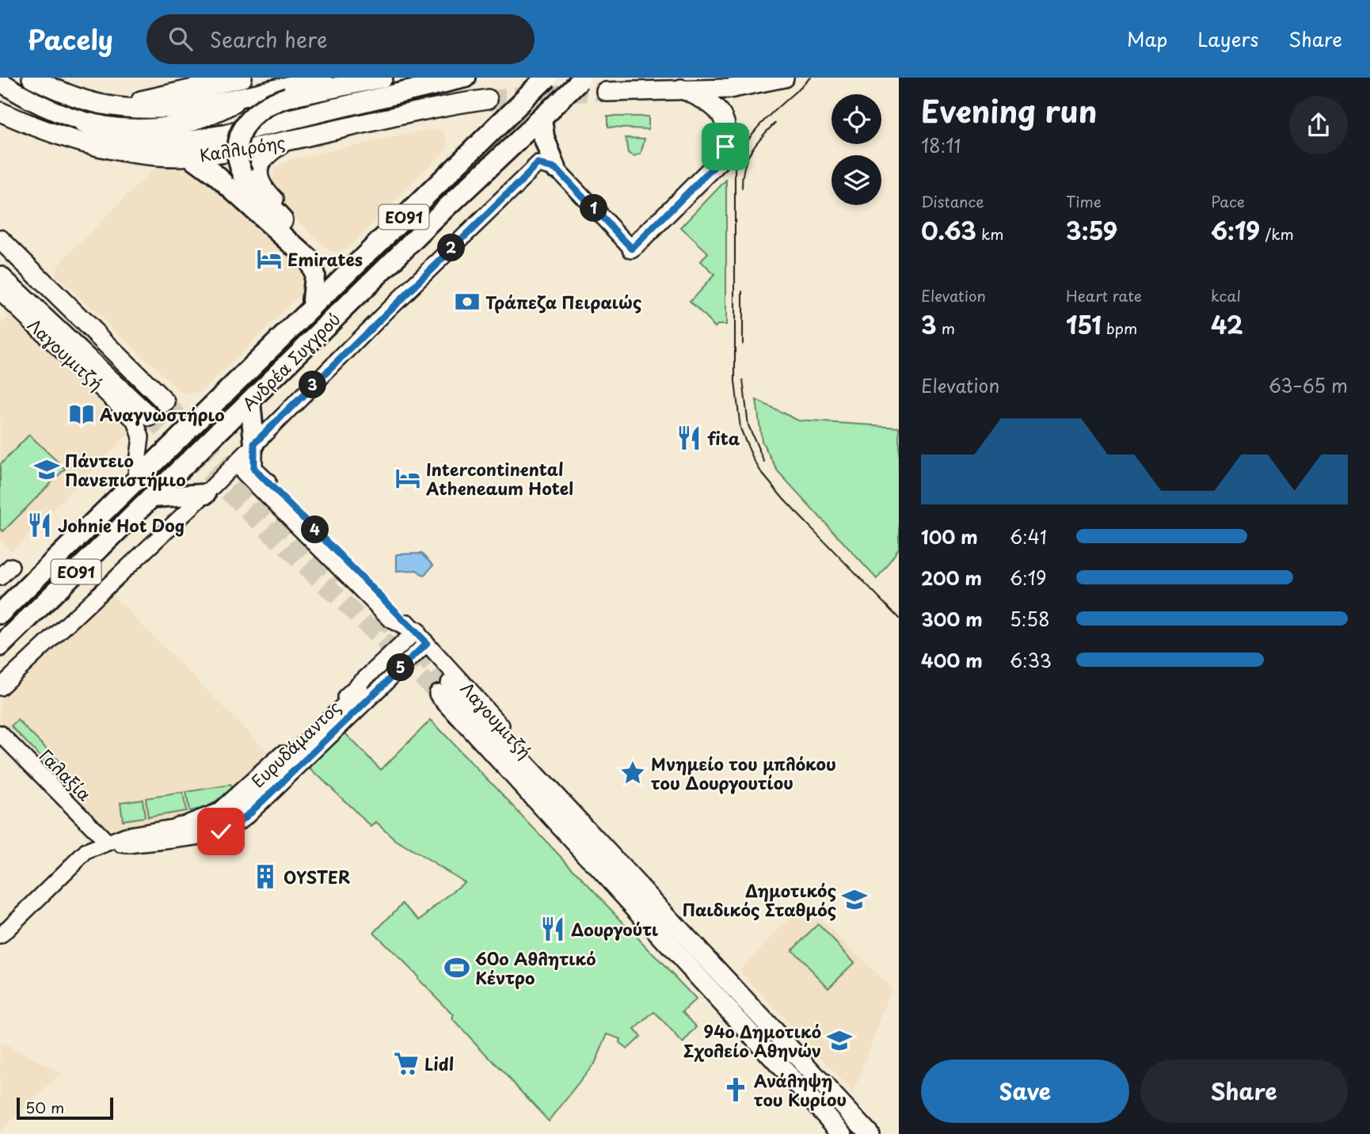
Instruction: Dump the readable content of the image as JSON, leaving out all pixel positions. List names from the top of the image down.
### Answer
{
  "streets": {
    "highway": ["ΕΟ91", "Ανδρέα Συγγρού"],
    "main road": ["Καλλιρόης", "Λαγουμιτζή"],
    "street": ["Ευρυδάμαντος", "Γαλαξία"]
  },
  "crossings": [
    ["Λαγουμιτζή", "Ανδρέα Συγγρού"],
    ["Λαγουμιτζή", "Ευρυδάμαντος"],
    ["Ευρυδάμαντος", "Γαλαξία"]
  ],
  "places": {
    "hotel": ["Emirates", "Intercontinental Atheneaum Hotel"],
    "bank": ["Τράπεζα Πειραιώς"],
    "library": ["Aναγνωστήριο"],
    "restaurant": ["fita", "Johnie Hot Dog", "Δουργούτι"],
    "school or university": ["Πάντειο Πανεπιστήμιο", "Δημοτικός Παιδικός Σταθμός", "94ο Δημοτικό Σχολείο Αθηνών"],
    "place": ["Μνημείο του μπλόκου του Δουργουτίου"],
    "building": ["OYSTER"],
    "sports": ["60ο Αθλητικό Κέντρο"],
    "supermarket": ["Lidl"],
    "church": ["Ανάληψη του Κυρίου"]
  },
  "scale_bar": "50 m",
  "page": {
    "header": "Pacely",
    "search": "Search here",
    "nav": ["Map", "Layers", "Share"],
    "heading": ["Evening run", "18:11"],
    "stats": [
      ["Distance", "0.63 km"],
      ["Time", "3:59"],
      ["Pace", "6:19 /km"],
      ["Elevation", "3 m"],
      ["Heart rate", "151 bpm"],
      ["kcal", "42"]
    ],
    "pins": [
      "1",
      "2",
      "3",
      "4",
      "5"
    ],
    "chart": ["Elevation", "63–65 m"],
    "list": [
      {
        "name": "100 m",
        "note": "6:41"
      },
      {
        "name": "200 m",
        "note": "6:19"
      },
      {
        "name": "300 m",
        "note": "5:58"
      },
      {
        "name": "400 m",
        "note": "6:33"
      }
    ],
    "buttons": ["Save", "Share"],
    "scale": "50 m"
  }
}
